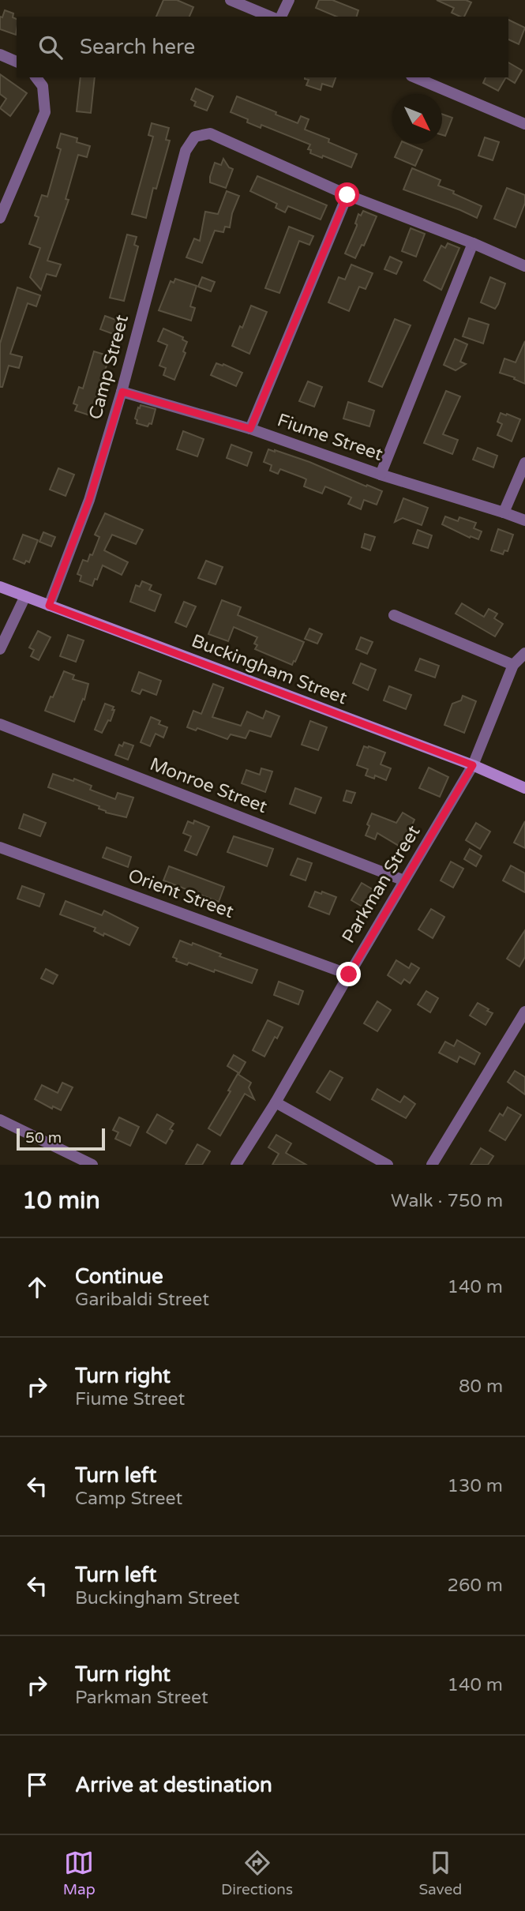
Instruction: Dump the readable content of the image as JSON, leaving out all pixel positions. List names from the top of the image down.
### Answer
{
  "streets": {
    "main road": ["Buckingham Street"],
    "street": [
      "Camp Street",
      "Fiume Street",
      "Monroe Street",
      "Parkman Street",
      "Orient Street"
    ]
  },
  "crossings": [
    ["Camp Street", "Fiume Street"],
    ["Camp Street", "Buckingham Street"],
    ["Buckingham Street", "Parkman Street"],
    ["Monroe Street", "Parkman Street"],
    ["Parkman Street", "Orient Street"]
  ],
  "scale_bar": "50 m",
  "north": "bottom right",
  "page": {
    "search": "Search here",
    "scale": "50 m",
    "heading": ["10 min", "Walk · 750 m"],
    "list": [
      ["Continue", "Garibaldi Street", "140 m"],
      ["Turn right", "Fiume Street", "80 m"],
      ["Turn left", "Camp Street", "130 m"],
      ["Turn left", "Buckingham Street", "260 m"],
      ["Turn right", "Parkman Street", "140 m"],
      "Arrive at destination"
    ],
    "nav": ["Map", "Directions", "Saved"]
  }
}
